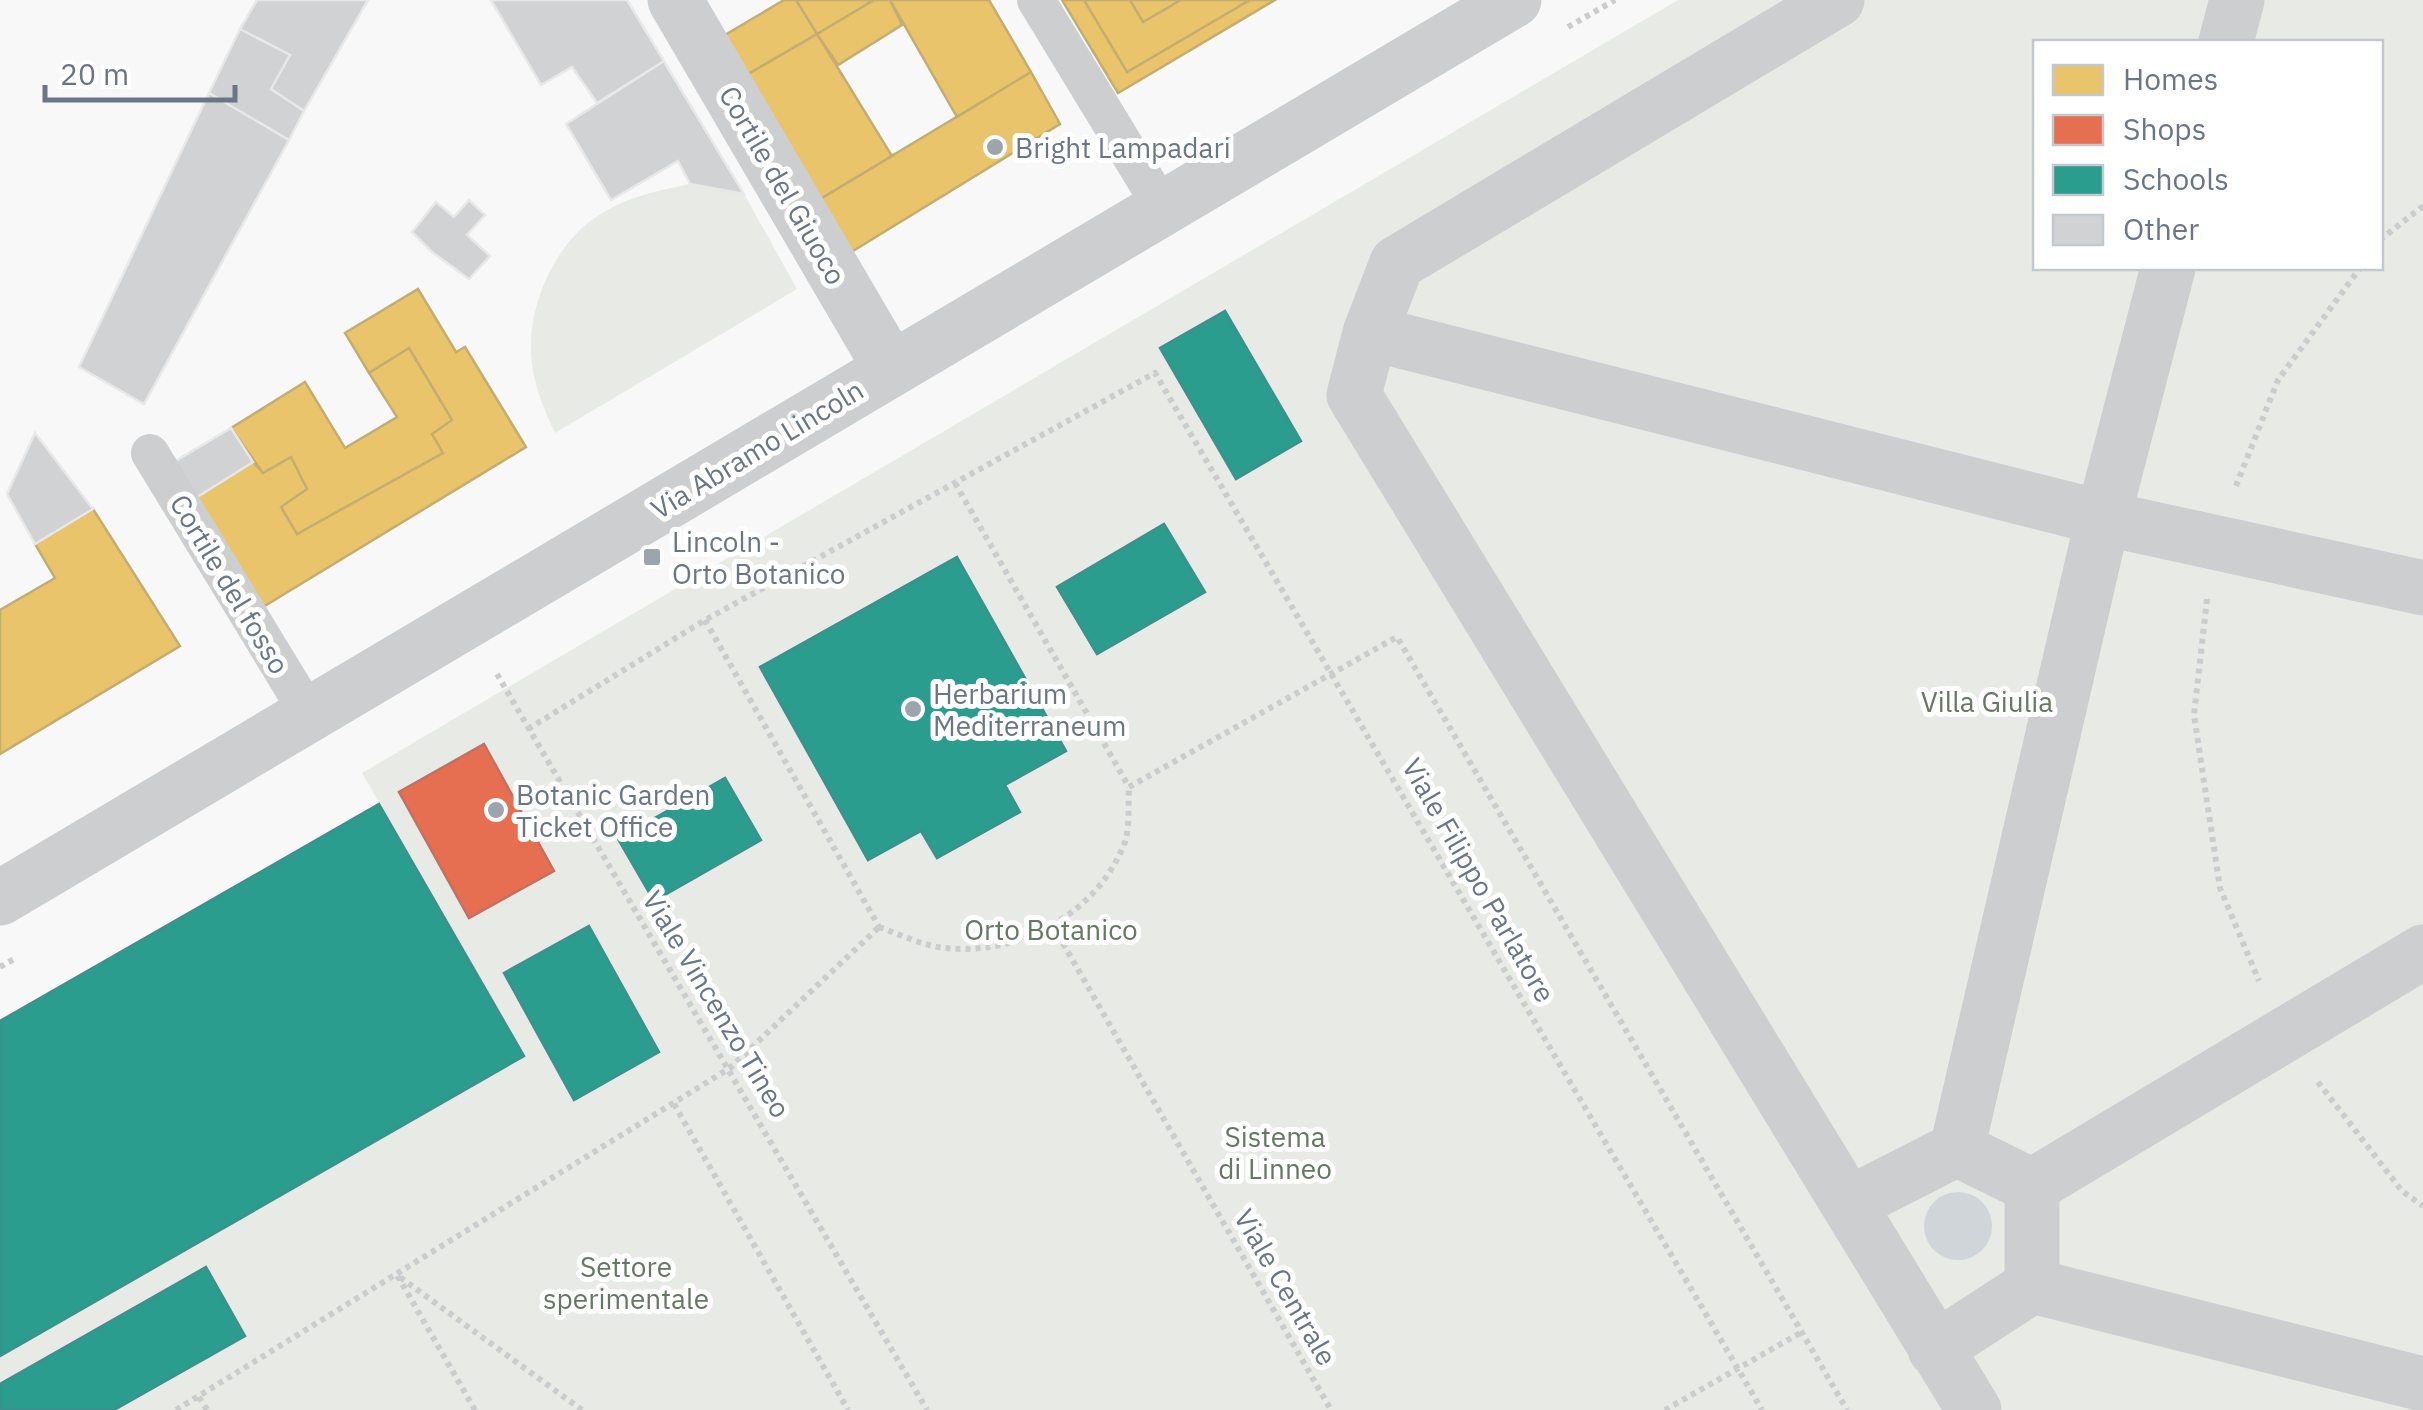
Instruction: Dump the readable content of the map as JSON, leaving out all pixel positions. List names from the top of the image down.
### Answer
{
  "streets": {
    "street": ["Cortile del Giuoco", "Via Abramo Lincoln"],
    "lane": ["Cortile del fosso"],
    "path": ["Viale Filippo Parlatore", "Viale Vincenzo Tineo", "Viale Centrale"]
  },
  "crossings": [
    ["Cortile del Giuoco", "Via Abramo Lincoln"],
    ["Via Abramo Lincoln", "Cortile del fosso"],
    ["Via Abramo Lincoln", "Viale Vincenzo Tineo"]
  ],
  "parks": [
    "Villa Giulia",
    "Orto Botanico",
    "Sistema di Linneo",
    "Settore sperimentale"
  ],
  "places": {
    "other": ["Bright Lampadari", "Herbarium Mediterraneum", "Botanic Garden Ticket Office"],
    "transit": ["Lincoln - Orto Botanico"]
  },
  "legend": [
    "Homes",
    "Shops",
    "Schools",
    "Other"
  ],
  "scale_bar": "20 m"
}
